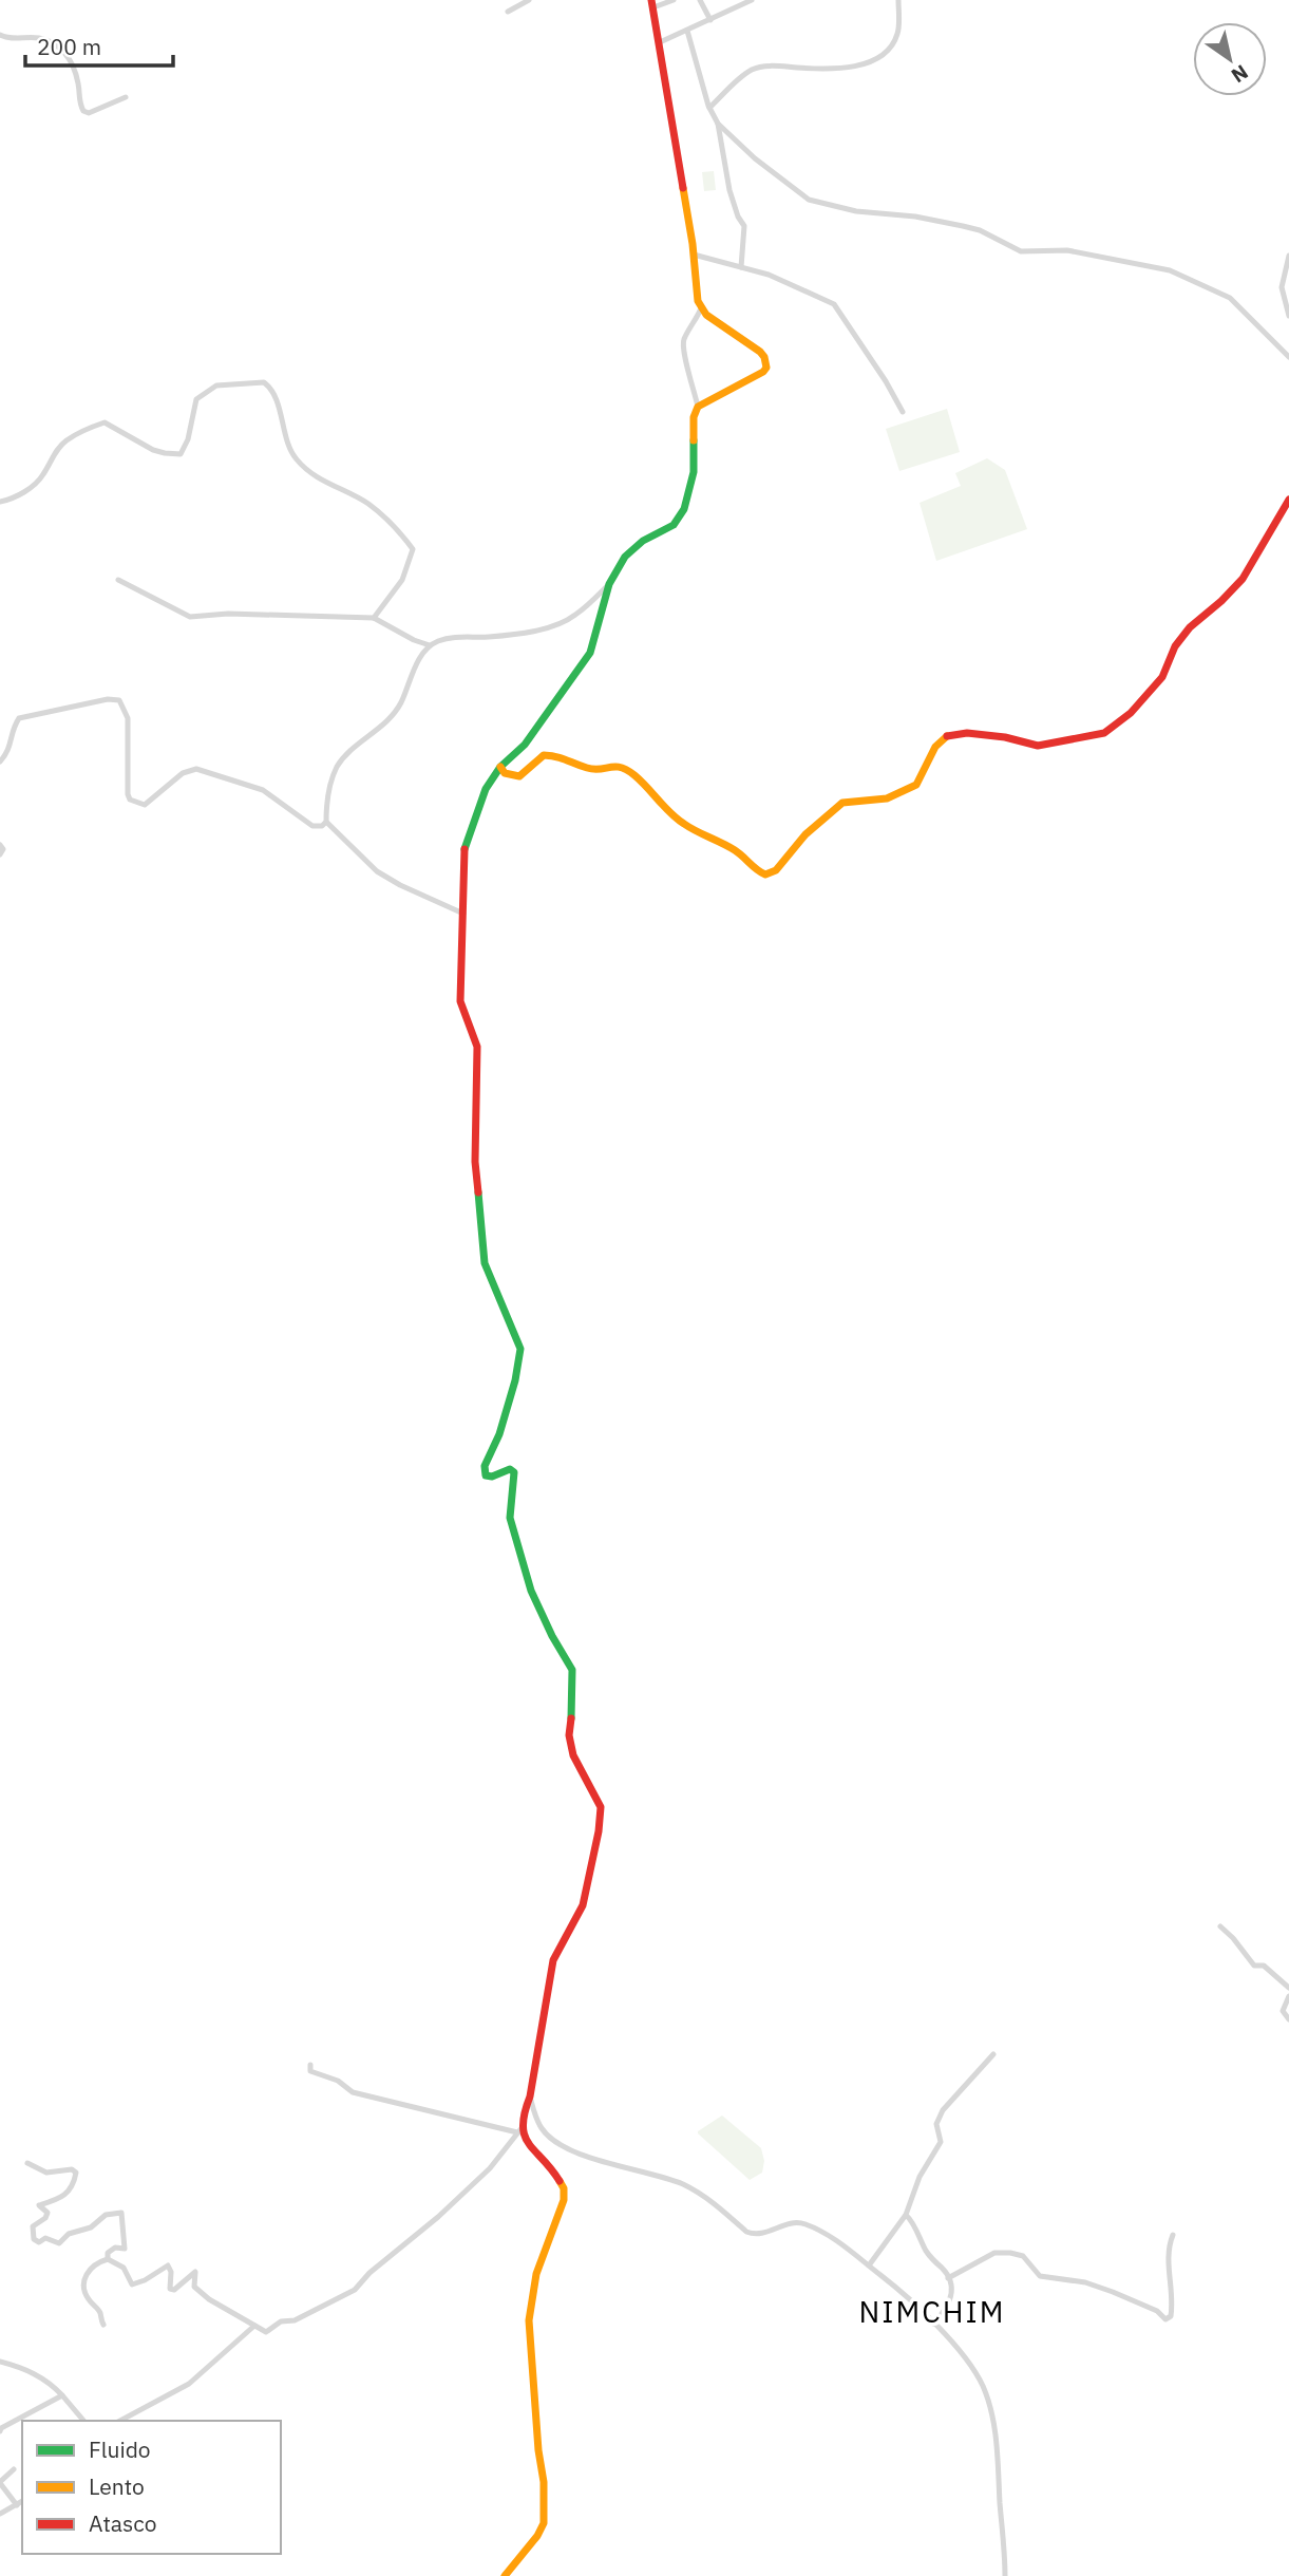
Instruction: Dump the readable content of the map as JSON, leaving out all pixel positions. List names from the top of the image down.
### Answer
{
  "districts": ["NIMCHIM"],
  "legend": ["Fluido", "Lento", "Atasco"],
  "scale_bar": "200 m",
  "north": "bottom right"
}
